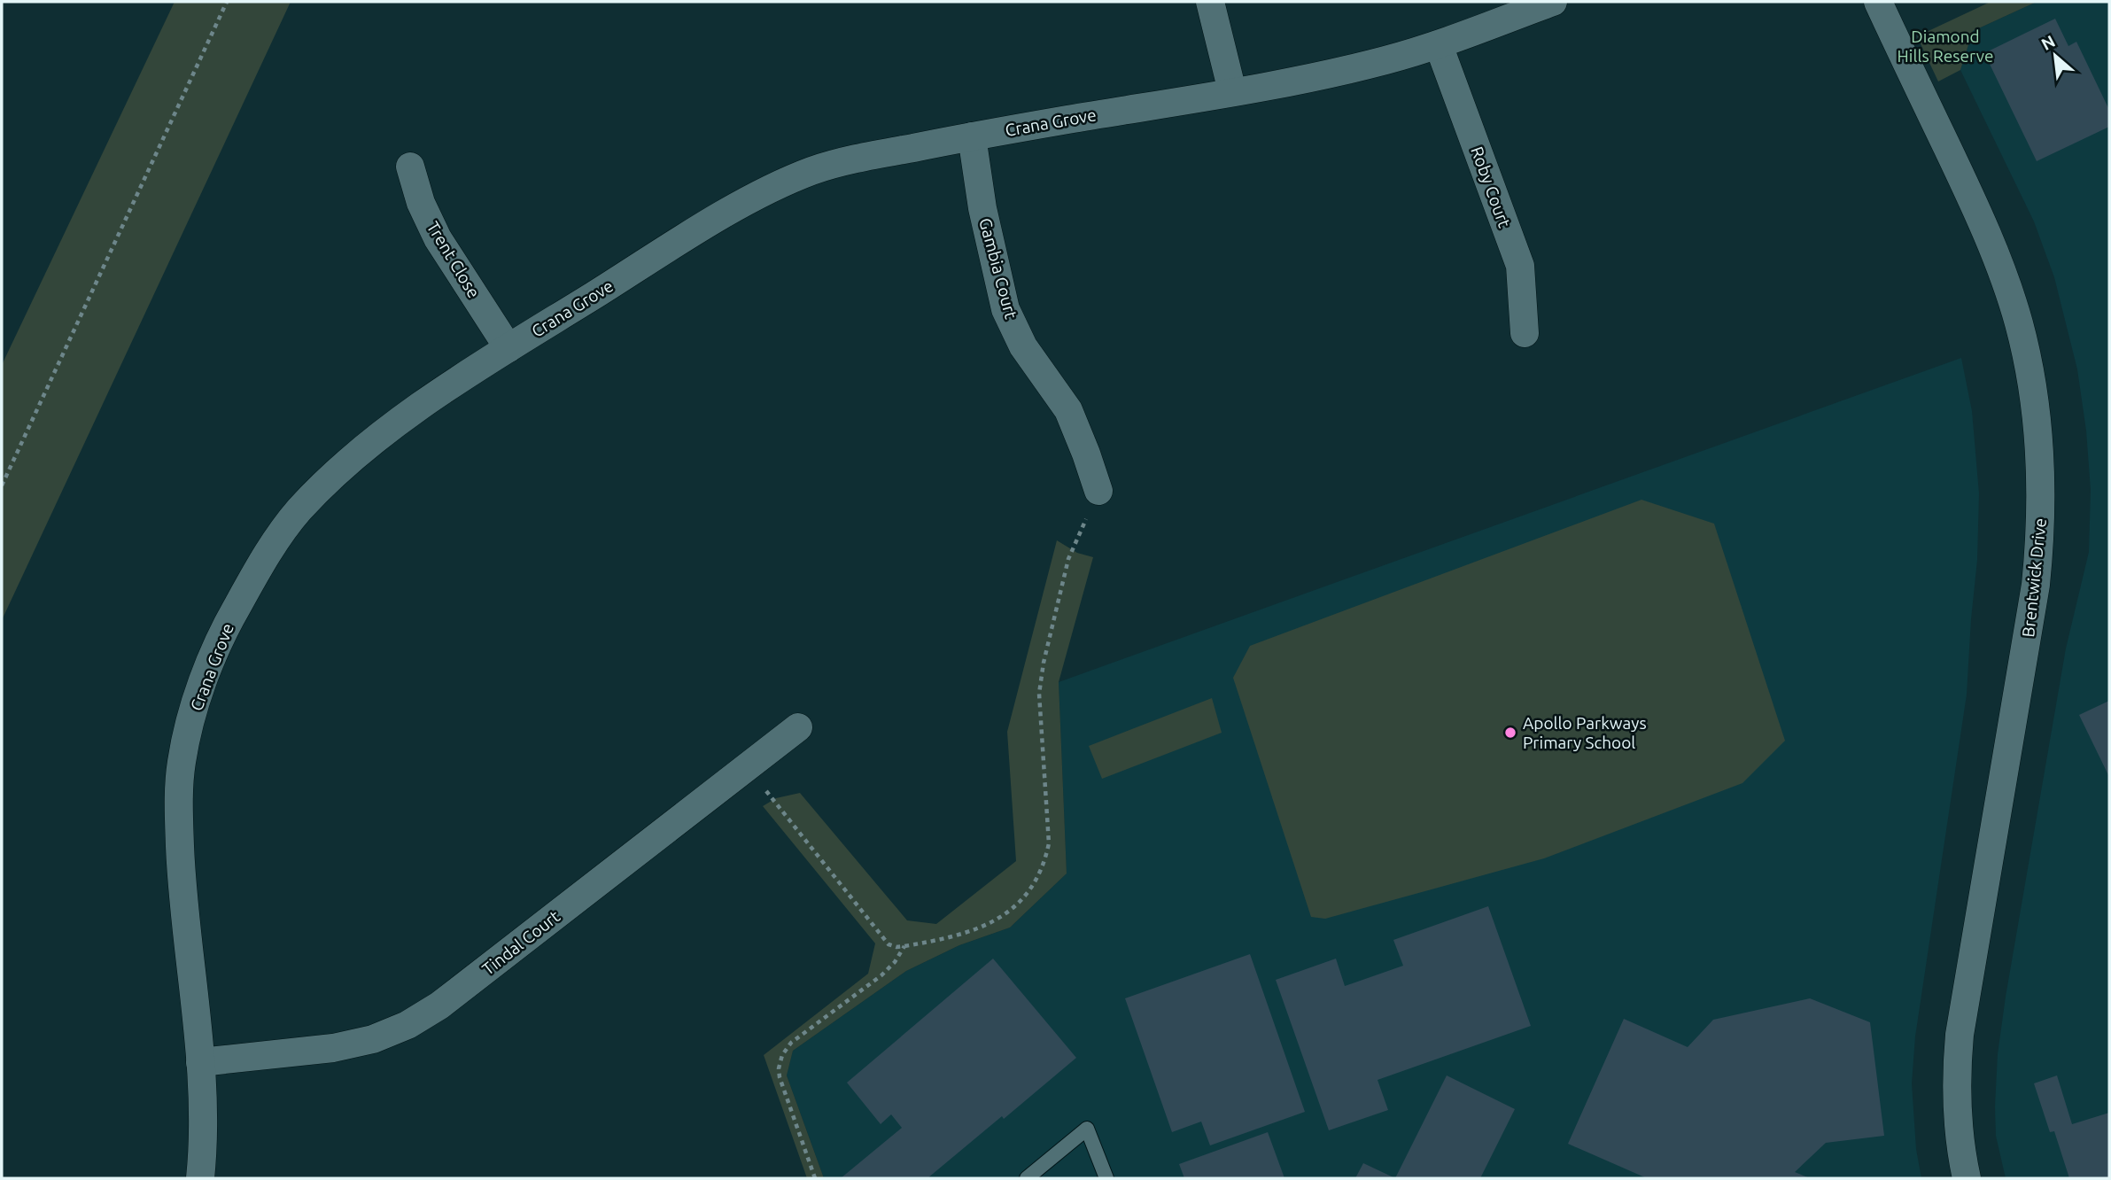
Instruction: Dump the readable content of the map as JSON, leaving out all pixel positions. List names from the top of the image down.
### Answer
{
  "streets": {
    "street": [
      "Crana Grove",
      "Roby Court",
      "Trent Close",
      "Gambia Court",
      "Brentwick Drive",
      "Tindal Court"
    ]
  },
  "crossings": [
    ["Crana Grove", "Roby Court"],
    ["Crana Grove", "Trent Close"],
    ["Crana Grove", "Gambia Court"],
    ["Crana Grove", "Tindal Court"]
  ],
  "parks": ["Diamond Hills Reserve"],
  "places": ["Apollo Parkways Primary School"],
  "north": "top left"
}
